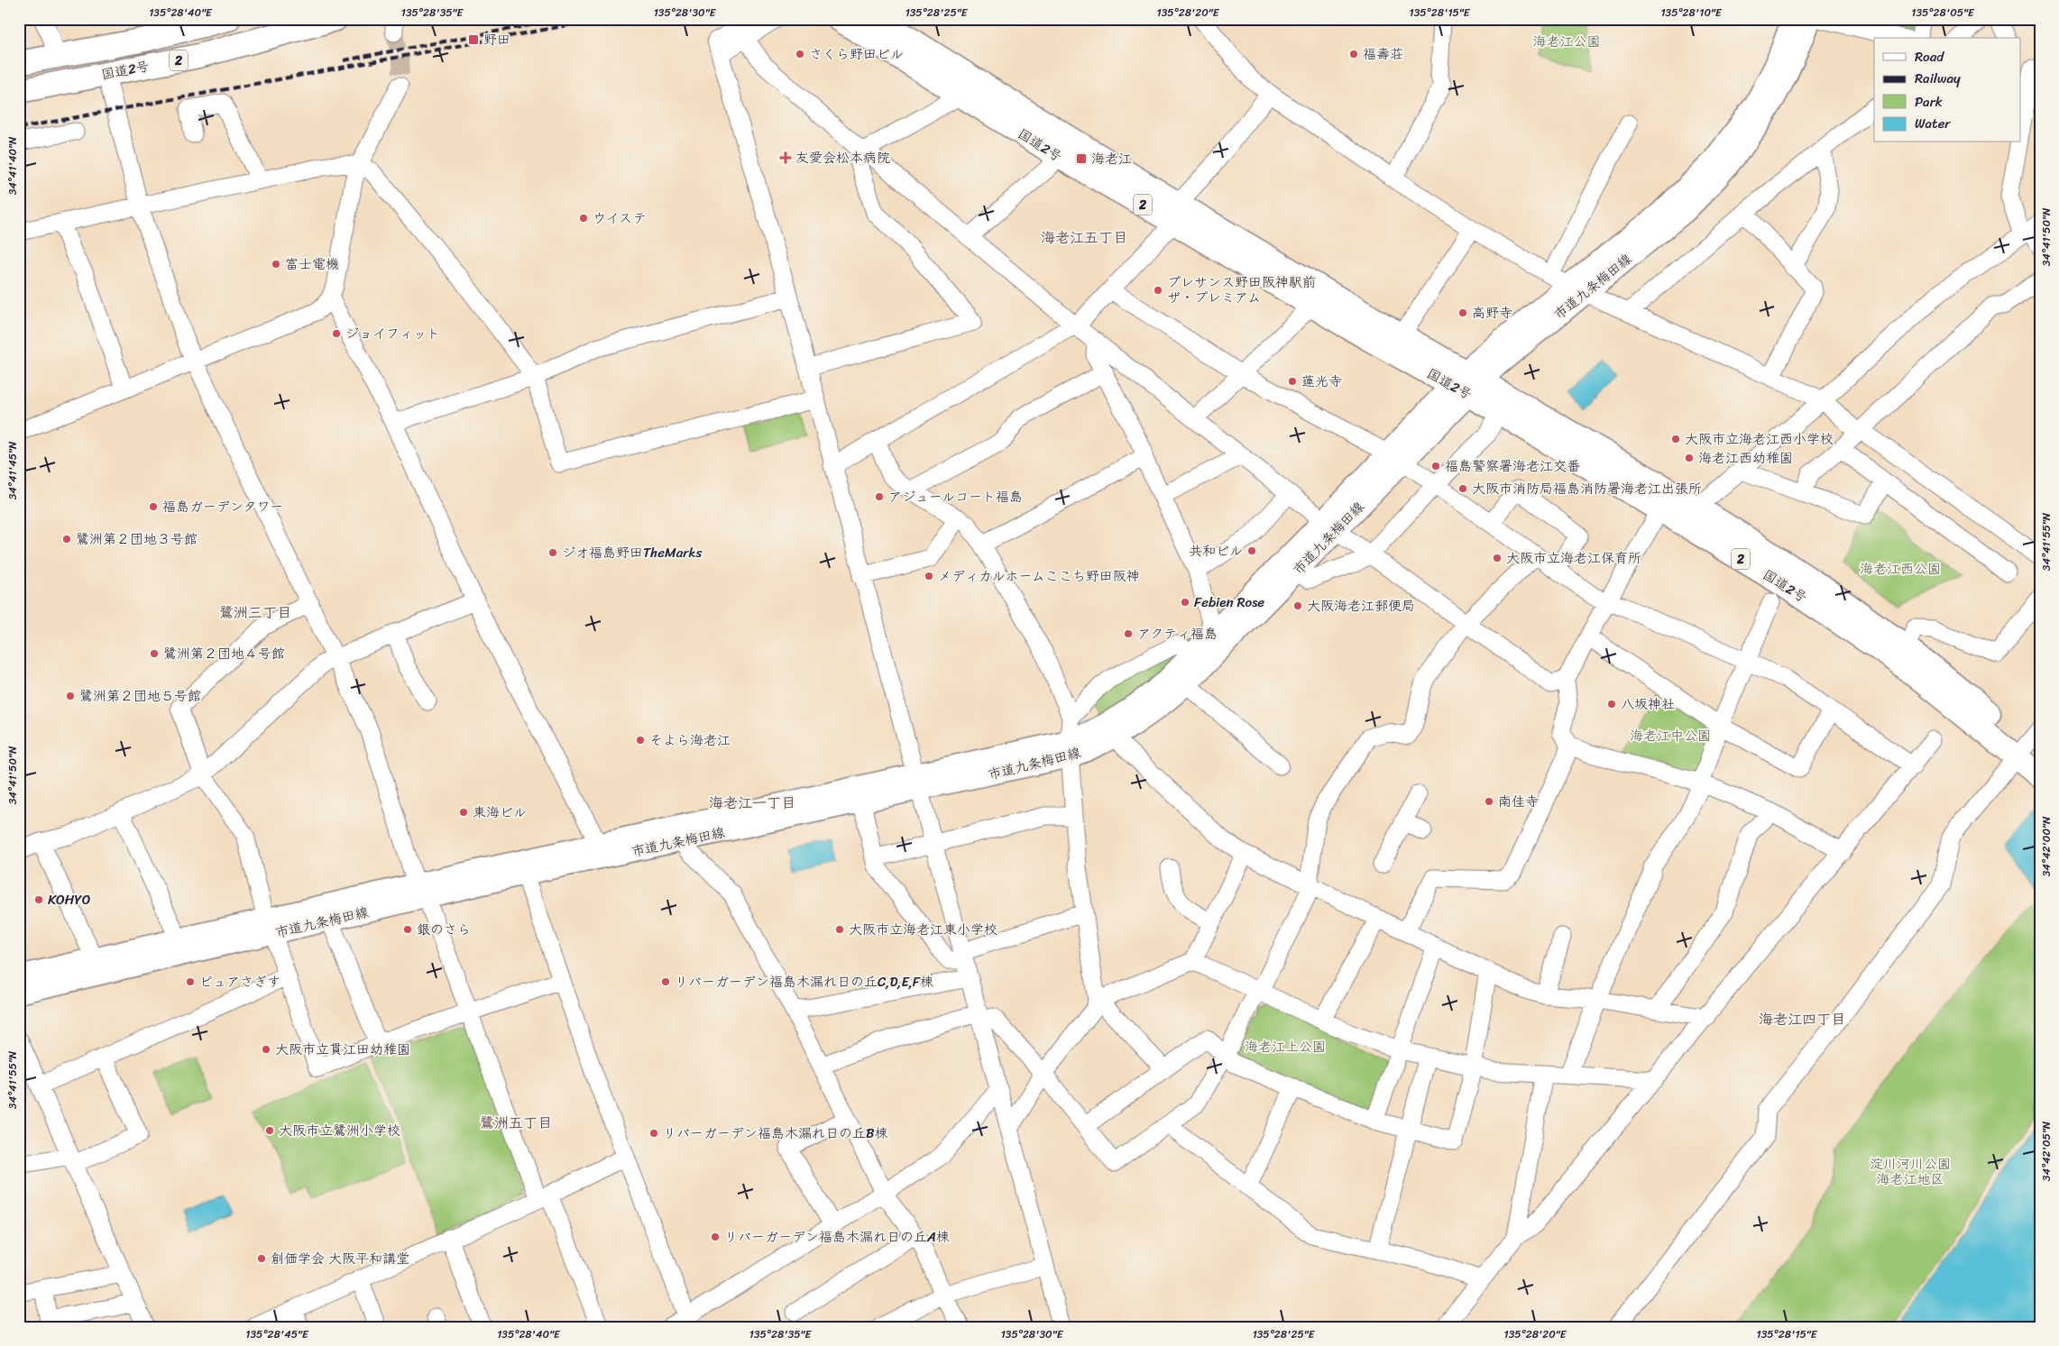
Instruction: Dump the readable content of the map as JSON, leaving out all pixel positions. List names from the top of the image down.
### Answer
{
  "streets": {
    "highway": ["2", "国道2号"],
    "main road": ["市道九条梅田線"]
  },
  "crossings": [
    ["国道2号", "市道九条梅田線"]
  ],
  "districts": [
    "海老江五丁目",
    "鷺洲三丁目",
    "海老江一丁目",
    "海老江四丁目",
    "鷺洲五丁目"
  ],
  "parks": [
    "海老江公園",
    "海老江西公園",
    "海老江中公園",
    "海老江上公園",
    "淀川河川公園 海老江地区"
  ],
  "places": {
    "transit": ["野田", "海老江"],
    "other": [
      "さくら野田ビル",
      "福壽荘",
      "ウイステ",
      "富士電機",
      "プレサンス野田阪神駅前 ザ・プレミアム",
      "高野寺",
      "ジョイフィット",
      "蓮光寺",
      "大阪市立海老江西小学校",
      "海老江西幼稚園",
      "福島警察署海老江交番",
      "大阪市消防局福島消防署海老江出張所",
      "アジュールコート福島",
      "福島ガーデンタワー",
      "鷺洲第２団地３号館",
      "共和ビル",
      "ジオ福島野田TheMarks",
      "大阪市立海老江保育所",
      "メディカルホームここち野田阪神",
      "Febien Rose",
      "大阪海老江郵便局",
      "アクティ福島",
      "鷺洲第２団地４号館",
      "鷺洲第２団地５号館",
      "八坂神社",
      "そよら海老江",
      "南佳寺",
      "東海ビル",
      "KOHYO",
      "銀のさら",
      "大阪市立海老江東小学校",
      "ピュアさぎす",
      "リバーガーデン福島木漏れ日の丘C,D,E,F棟",
      "大阪市立貫江田幼稚園",
      "大阪市立鷺洲小学校",
      "リバーガーデン福島木漏れ日の丘B棟",
      "リバーガーデン福島木漏れ日の丘A棟",
      "創価学会 大阪平和講堂"
    ],
    "health": ["友愛会松本病院"]
  },
  "legend": [
    "Road",
    "Railway",
    "Park",
    "Water"
  ],
  "coordinates": [
    "135°28'40\"E",
    "135°28'35\"E",
    "135°28'30\"E",
    "135°28'25\"E",
    "135°28'20\"E",
    "135°28'15\"E",
    "135°28'10\"E",
    "135°28'05\"E",
    "34°41'40\"N",
    "34°41'50\"N",
    "34°41'45\"N",
    "34°41'55\"N",
    "34°42'00\"N",
    "34°42'05\"N",
    "135°28'45\"E"
  ]
}
